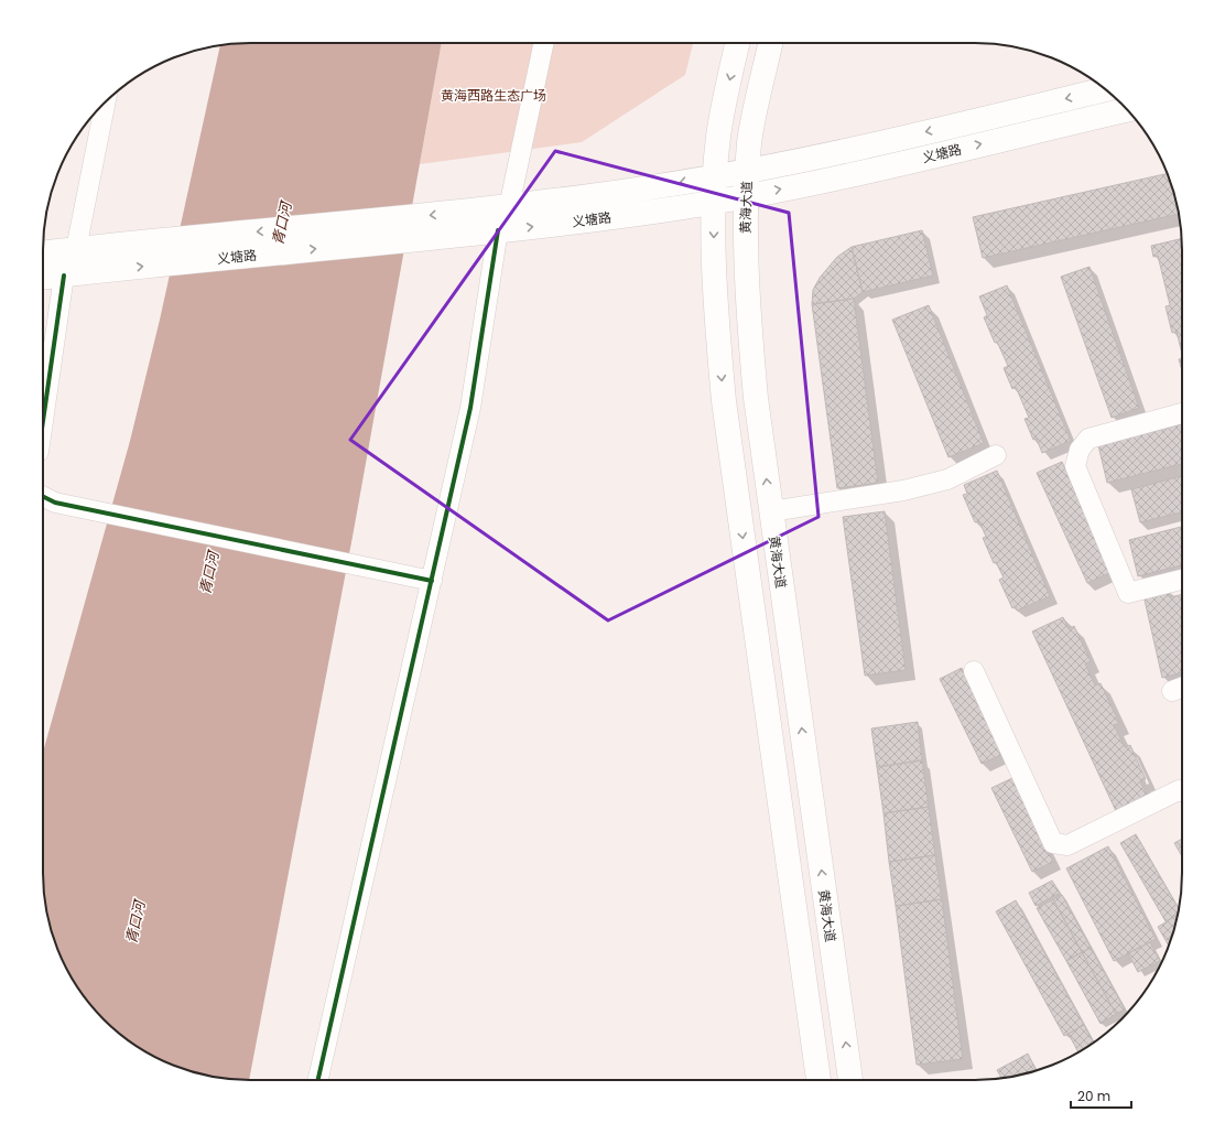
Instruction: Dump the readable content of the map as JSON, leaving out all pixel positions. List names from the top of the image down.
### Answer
{
  "streets": {
    "main road": ["义塘路", "黄海大道"]
  },
  "crossings": [
    ["义塘路", "黄海大道"]
  ],
  "water": ["青口河"],
  "parks": ["黄海西路生态广场"],
  "scale_bar": "20 m"
}
